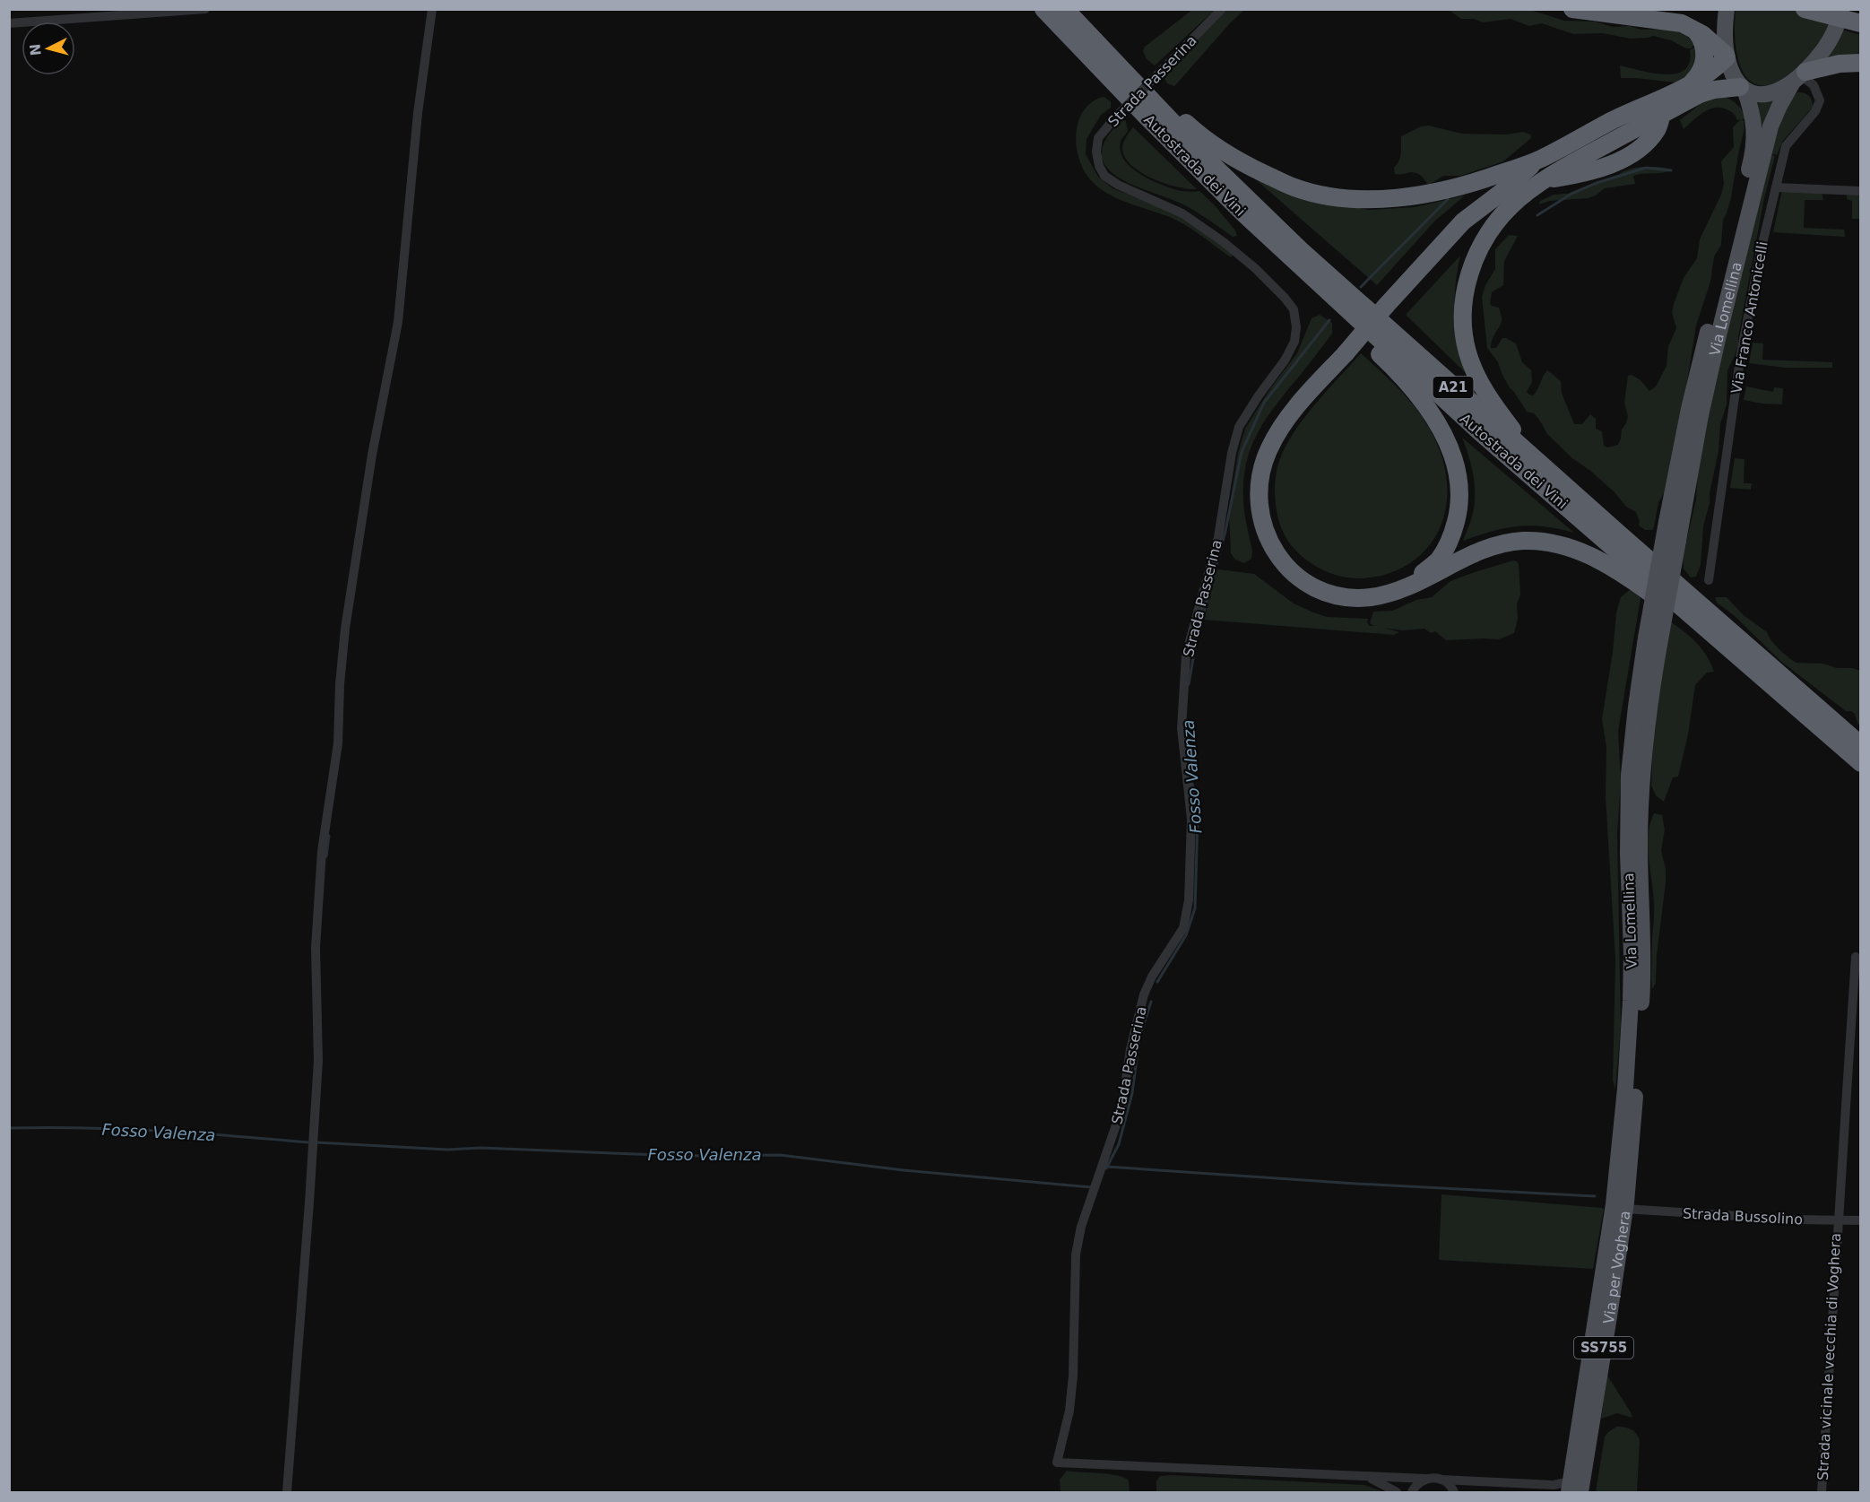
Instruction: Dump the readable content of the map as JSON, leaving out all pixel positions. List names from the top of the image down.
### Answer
{
  "streets": {
    "highway": ["Autostrada dei Vini", "A21"],
    "main road": ["Via Lomellina", "Via per Voghera", "SS755"],
    "street": [
      "Strada Passerina",
      "Via Franco Antonicelli",
      "Strada Bussolino",
      "Strada vicinale vecchia di Voghera"
    ]
  },
  "crossings": [
    ["Via Lomellina", "Via Franco Antonicelli"],
    ["Via Lomellina", "Strada Bussolino"],
    ["Via Lomellina", "Via per Voghera"],
    ["Strada Bussolino", "Via per Voghera"],
    ["Strada Bussolino", "Strada vicinale vecchia di Voghera"]
  ],
  "water": ["Fosso Valenza"],
  "north": "left"
}
